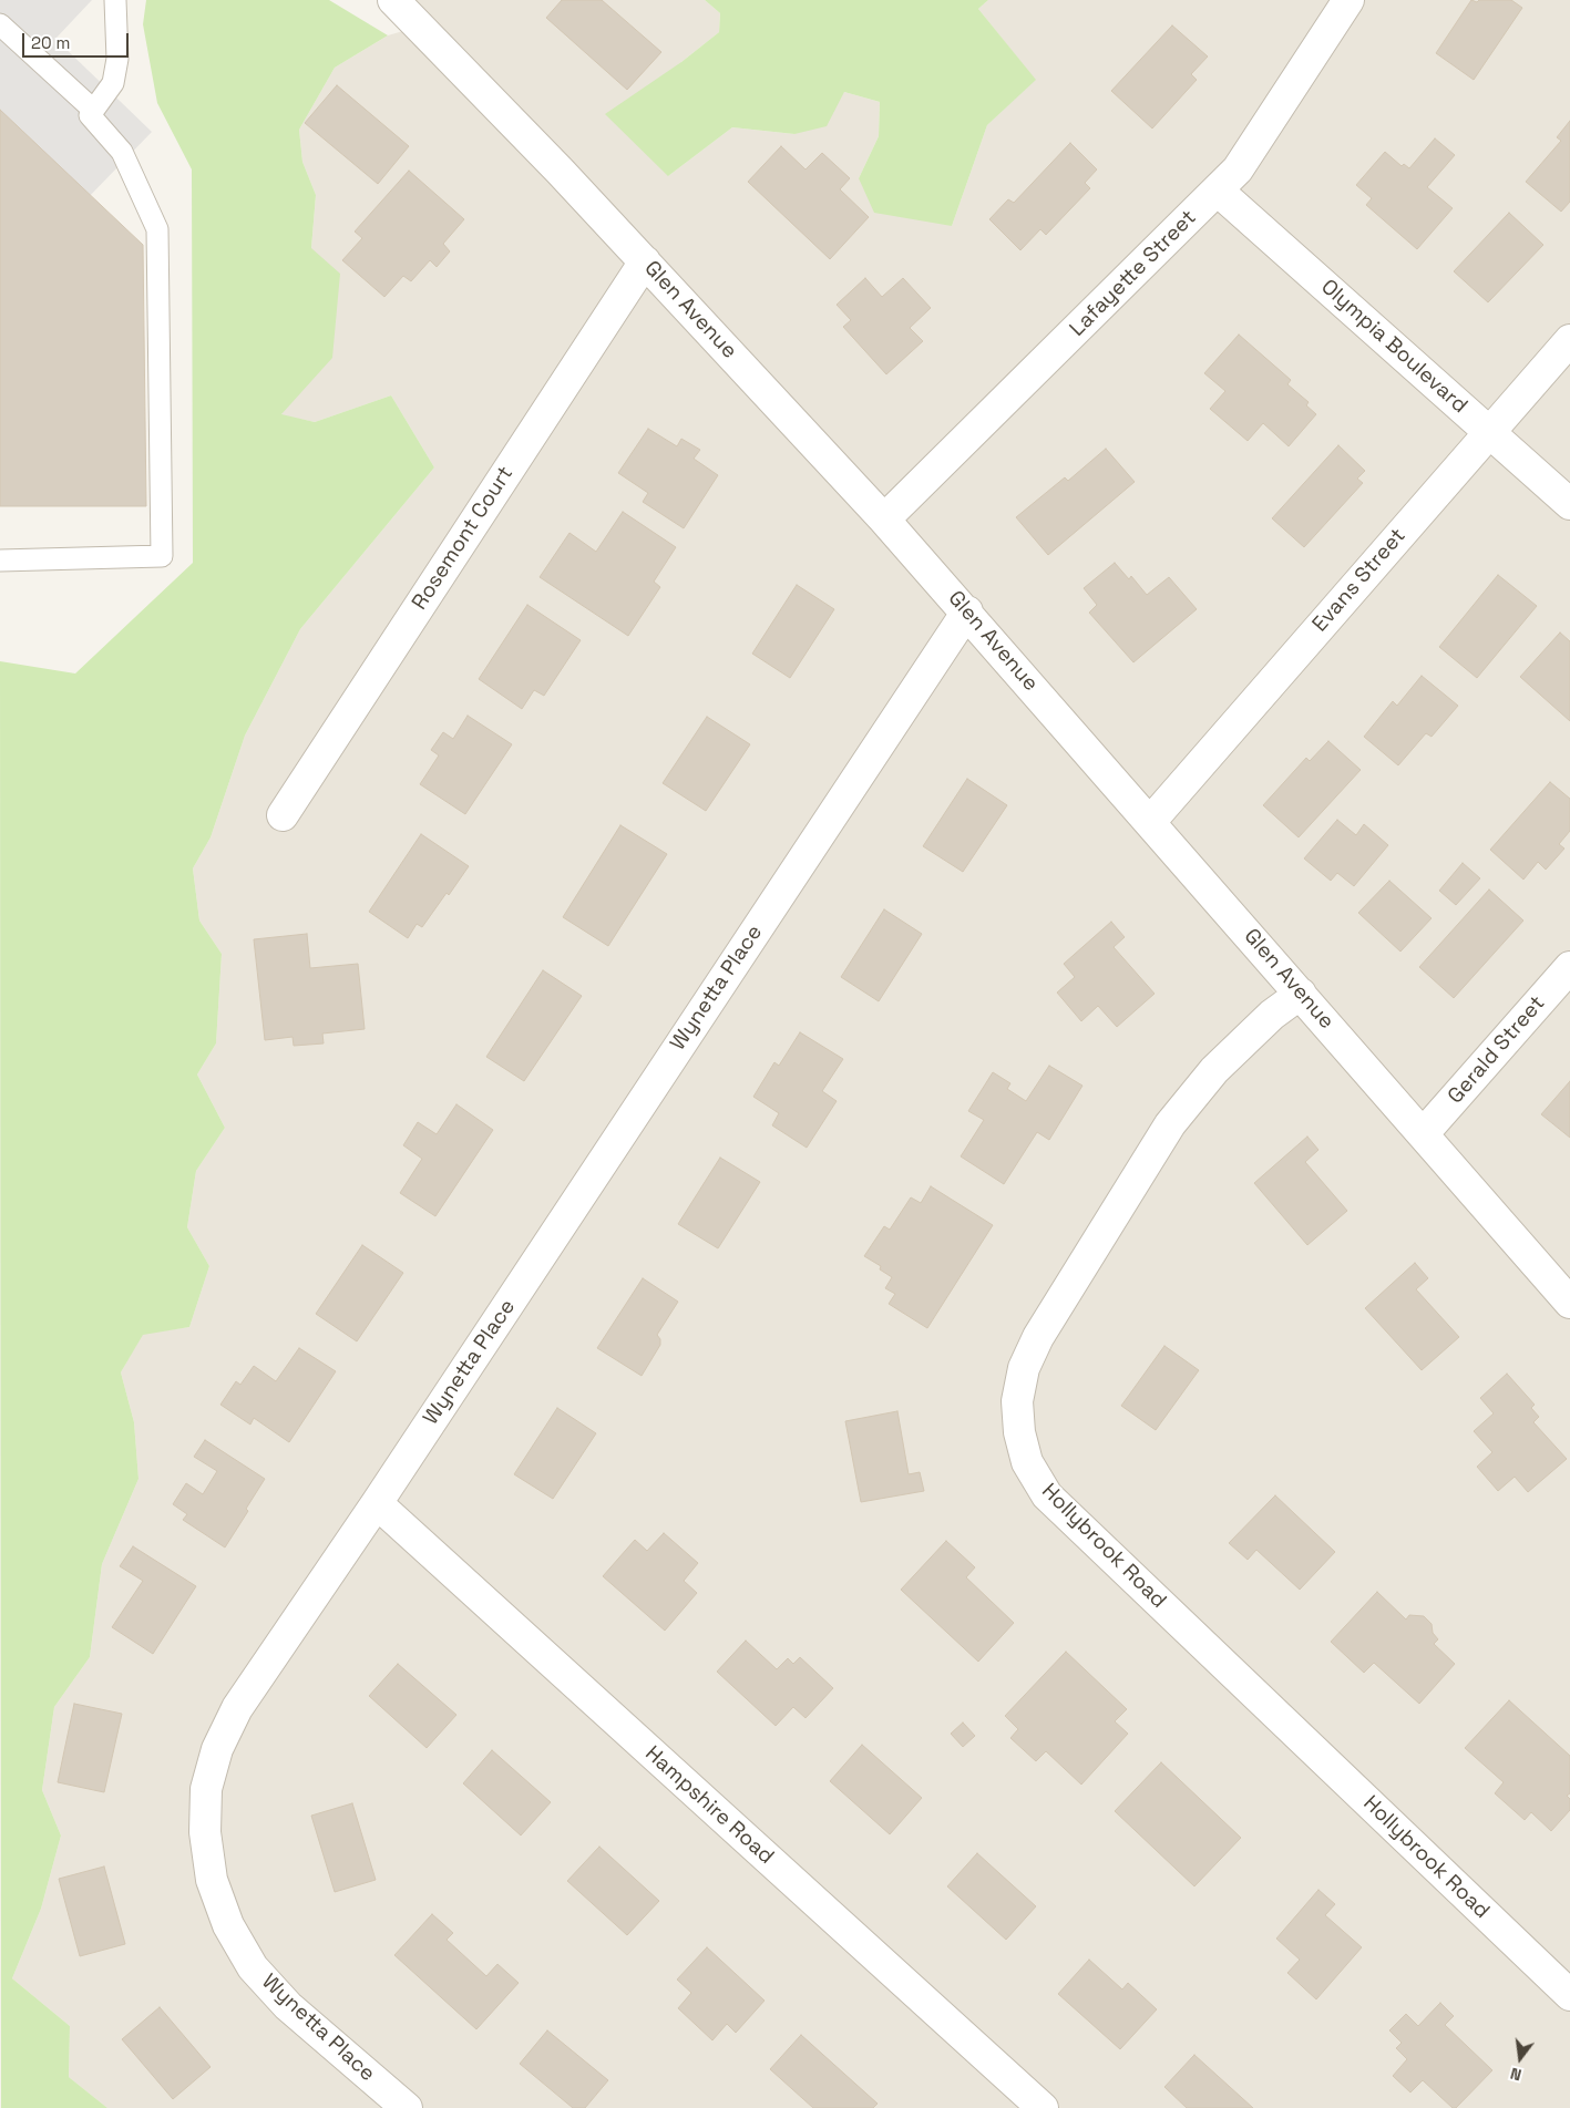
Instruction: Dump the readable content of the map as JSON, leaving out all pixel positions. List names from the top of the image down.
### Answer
{
  "streets": {
    "street": [
      "Lafayette Street",
      "Glen Avenue",
      "Olympia Boulevard",
      "Rosemont Court",
      "Evans Street",
      "Wynetta Place",
      "Gerald Street",
      "Hollybrook Road",
      "Hampshire Road"
    ]
  },
  "crossings": [
    ["Lafayette Street", "Glen Avenue"],
    ["Lafayette Street", "Olympia Boulevard"],
    ["Glen Avenue", "Rosemont Court"],
    ["Glen Avenue", "Evans Street"],
    ["Glen Avenue", "Wynetta Place"],
    ["Glen Avenue", "Gerald Street"],
    ["Glen Avenue", "Hollybrook Road"],
    ["Olympia Boulevard", "Evans Street"],
    ["Wynetta Place", "Hampshire Road"]
  ],
  "scale_bar": "20 m",
  "north": "bottom"
}
